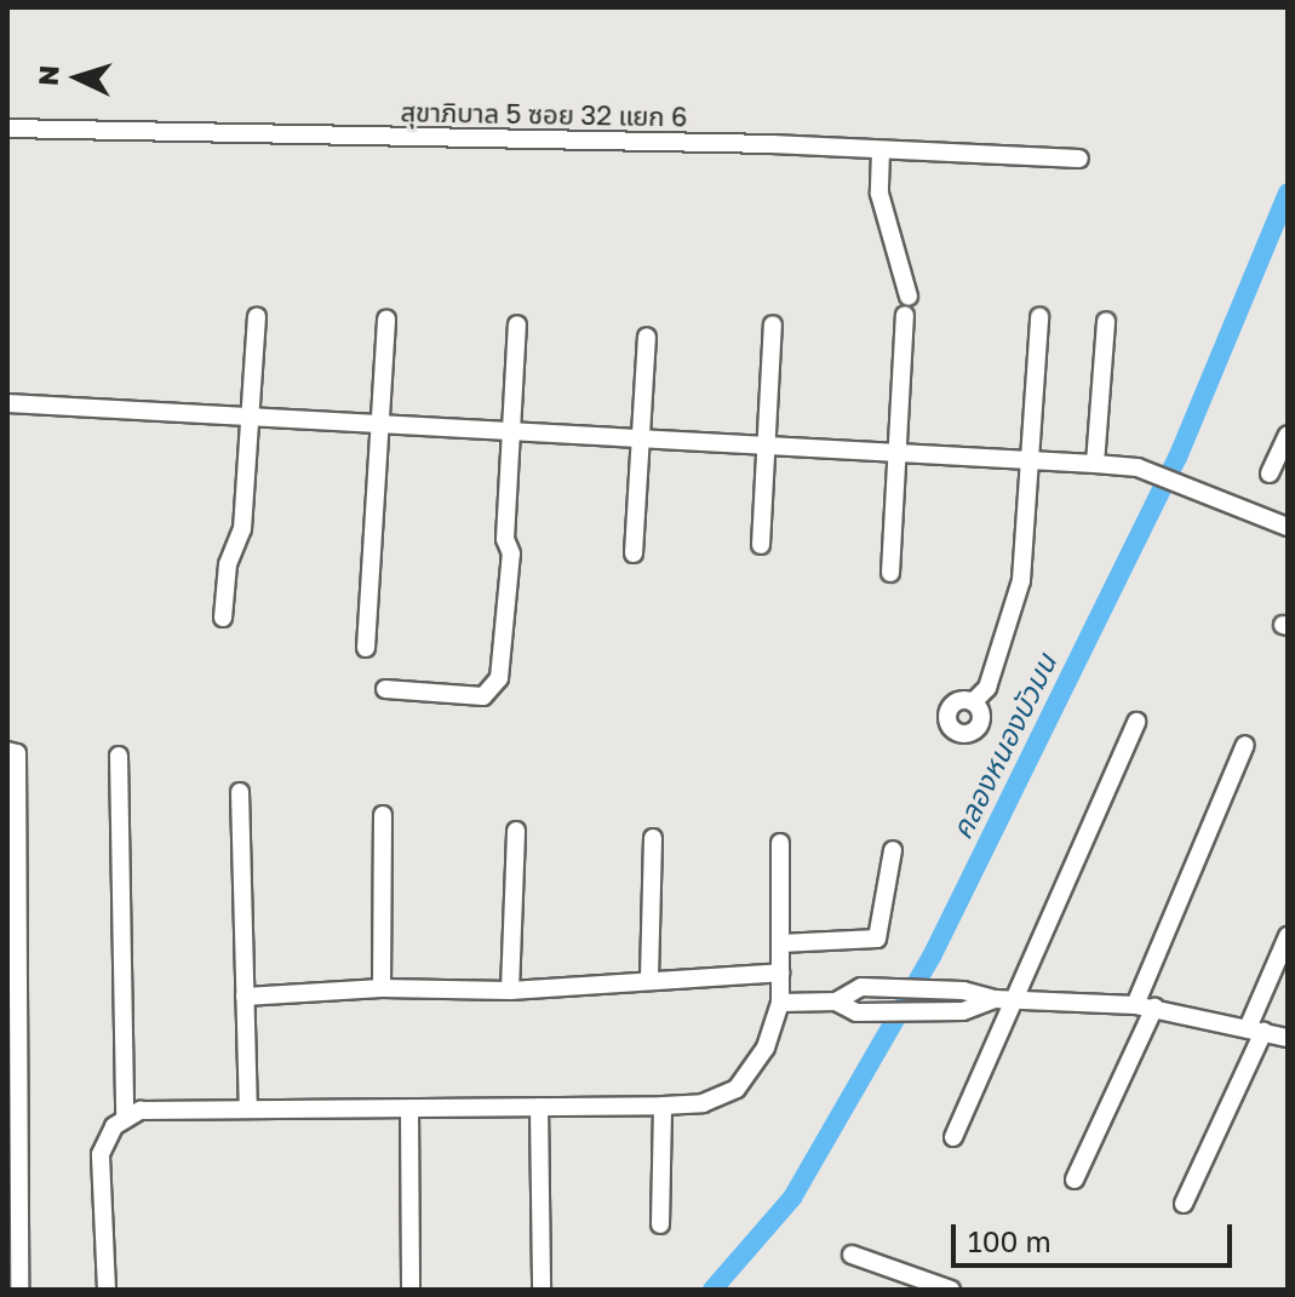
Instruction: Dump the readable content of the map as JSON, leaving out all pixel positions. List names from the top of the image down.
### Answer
{
  "streets": {
    "street": ["สุขาภิบาล 5 ซอย 32 แยก 6"]
  },
  "water": ["คลองหนองบัวมน"],
  "scale_bar": "100 m",
  "north": "left"
}
